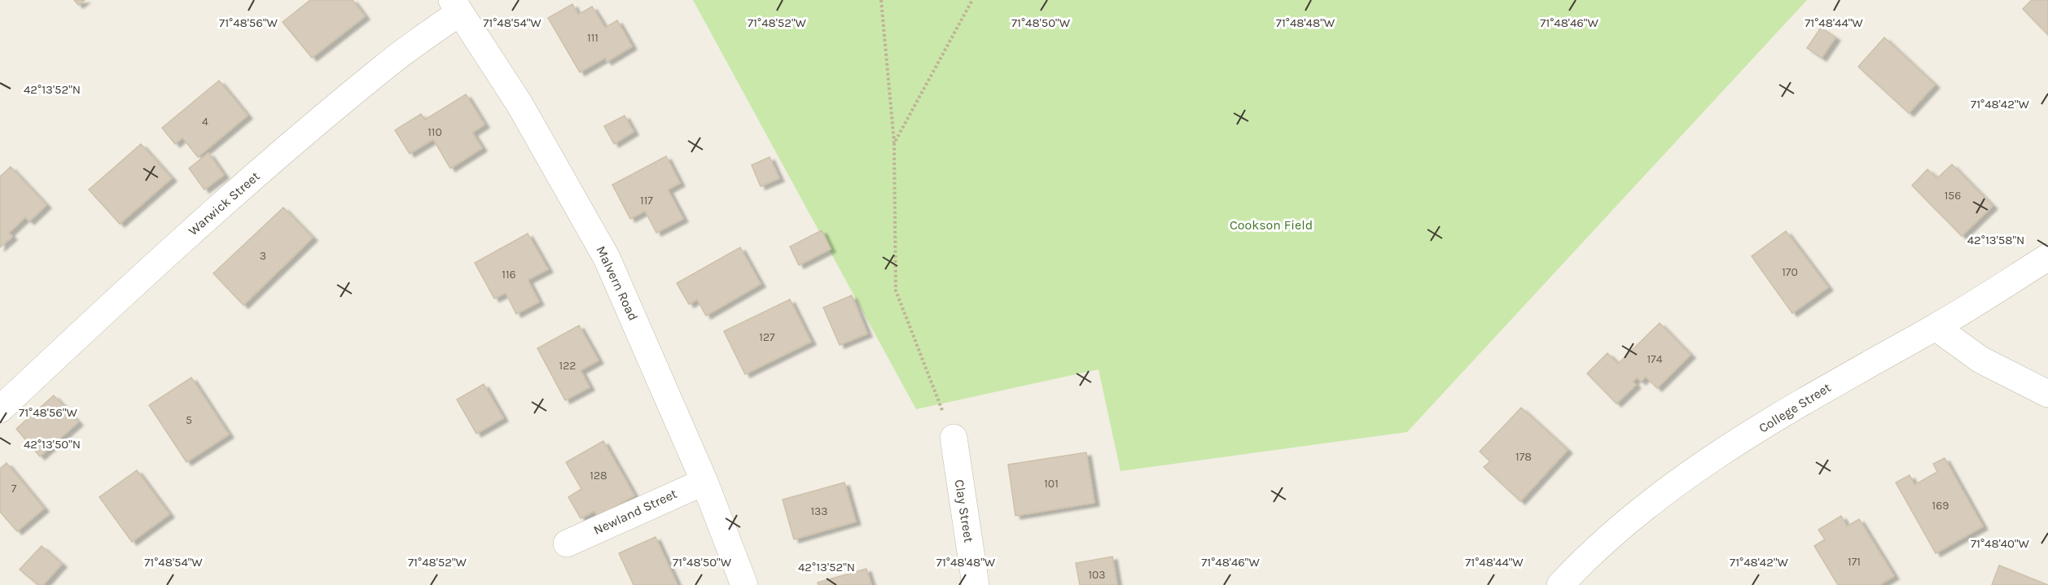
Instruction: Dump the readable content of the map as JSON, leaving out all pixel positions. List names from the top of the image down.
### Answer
{
  "streets": {
    "street": [
      "Warwick Street",
      "Malvern Road",
      "College Street",
      "Clay Street",
      "Newland Street"
    ]
  },
  "crossings": [
    ["Warwick Street", "Malvern Road"],
    ["Malvern Road", "Newland Street"]
  ],
  "parks": ["Cookson Field"],
  "house_numbers": [
    "111",
    "4",
    "110",
    "156",
    "117",
    "3",
    "170",
    "116",
    "127",
    "174",
    "122",
    "5",
    "178",
    "128",
    "101",
    "7",
    "169",
    "133",
    "171",
    "103"
  ],
  "coordinates": [
    "71°48'56\"W",
    "71°48'54\"W",
    "71°48'52\"W",
    "71°48'50\"W",
    "71°48'48\"W",
    "71°48'46\"W",
    "71°48'44\"W",
    "42°13'52\"N",
    "71°48'42\"W",
    "42°13'58\"N",
    "42°13'50\"N",
    "71°48'40\"W"
  ]
}
